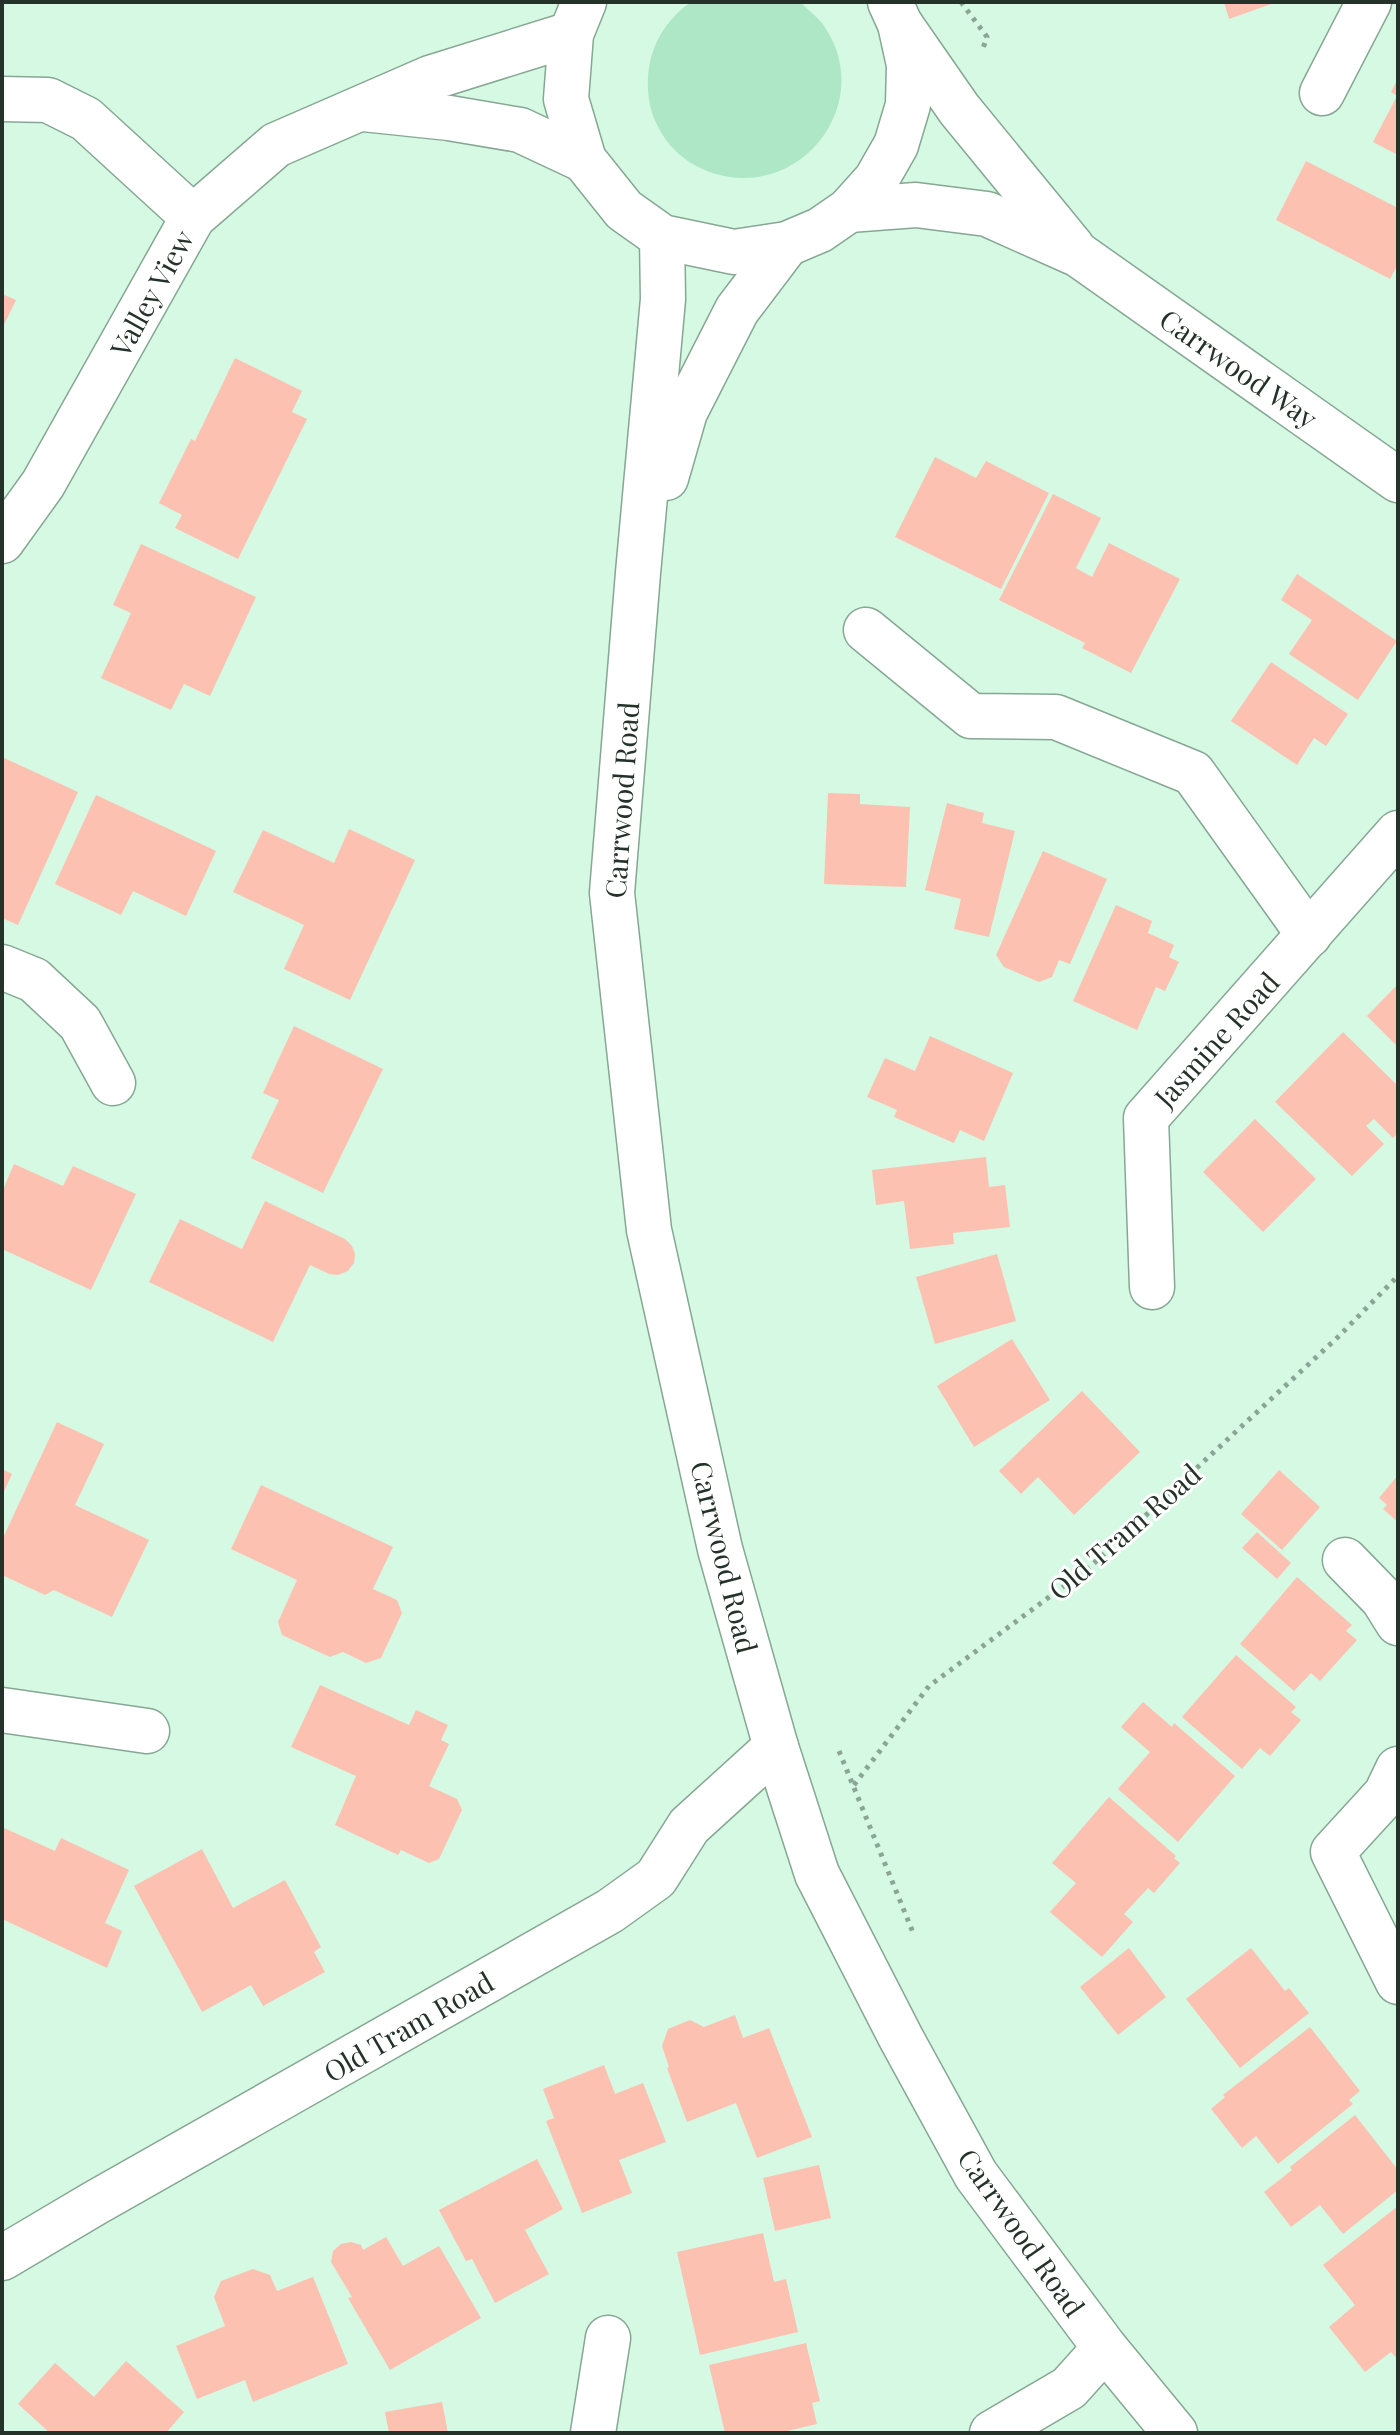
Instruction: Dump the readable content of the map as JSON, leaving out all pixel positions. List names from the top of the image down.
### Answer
{
  "streets": {
    "street": [
      "Valley View",
      "Carrwood Way",
      "Carrwood Road",
      "Jasmine Road",
      "Old Tram Road"
    ]
  },
  "crossings": [
    ["Carrwood Road", "Old Tram Road"]
  ]
}
